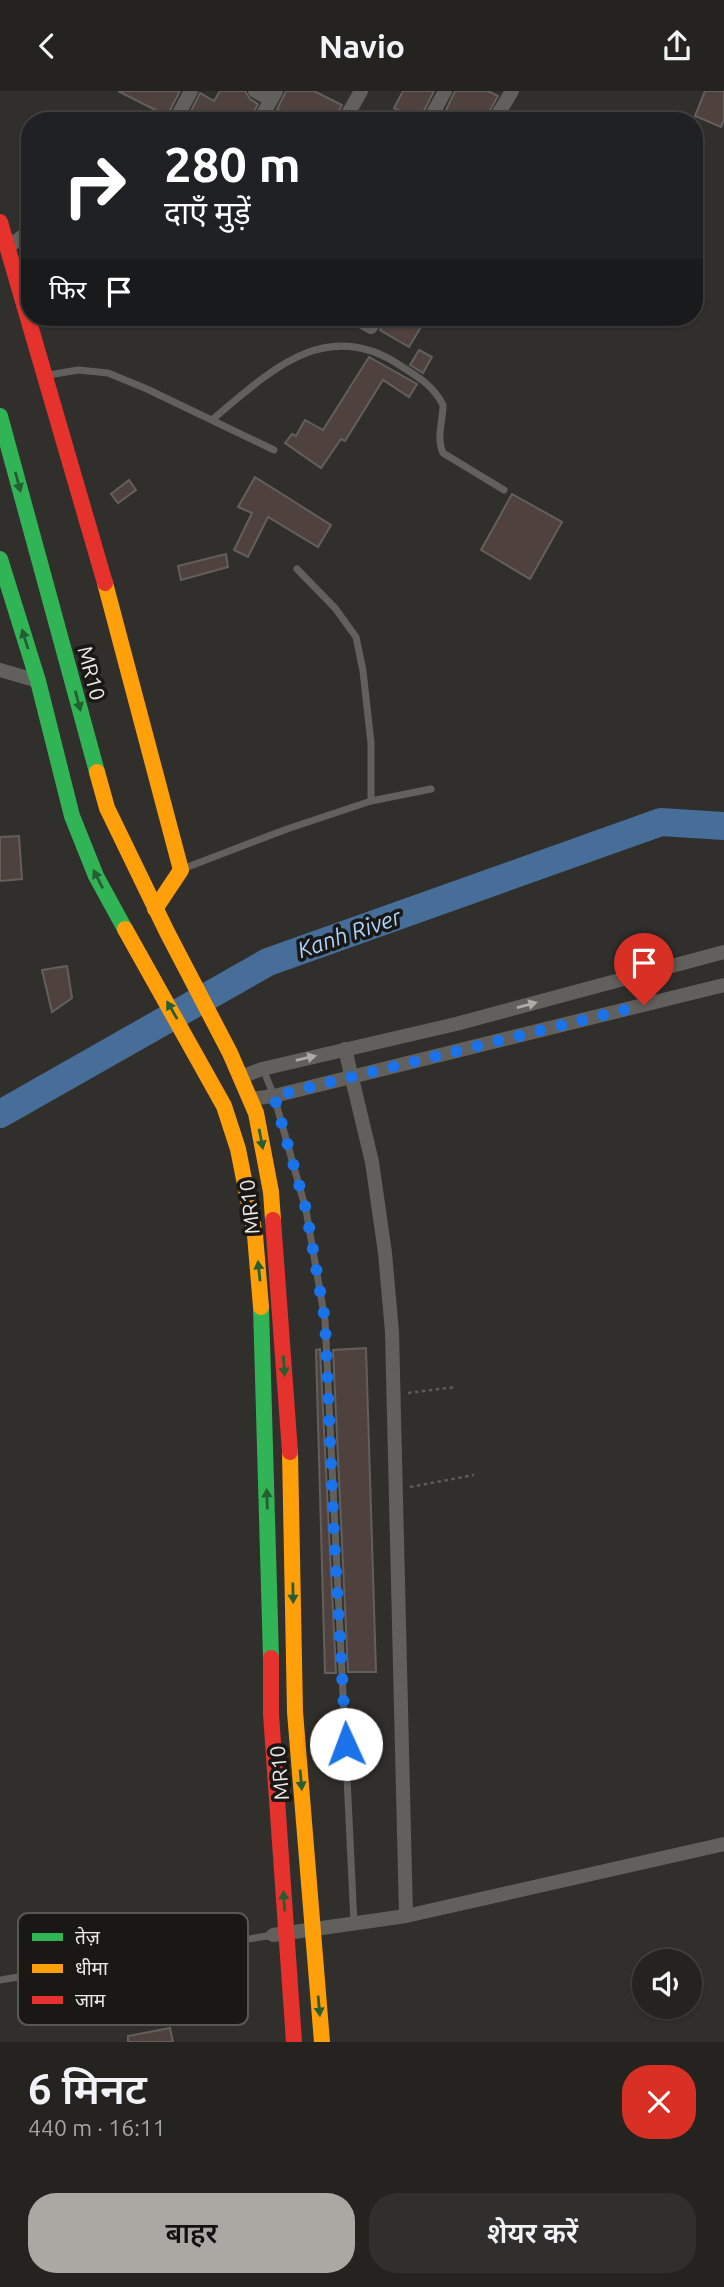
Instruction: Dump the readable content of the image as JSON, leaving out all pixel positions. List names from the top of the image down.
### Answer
{
  "streets": {
    "main road": ["MR10"]
  },
  "water": ["Kanh River"],
  "legend": ["तेज़", "धीमा", "जाम"],
  "page": {
    "header": "Navio",
    "turn": ["280 m", "दाएँ मुड़ें"],
    "then": "फिर",
    "heading": ["6 मिनट", "440 m · 16:11"],
    "buttons": ["बाहर", "शेयर करें"]
  }
}
